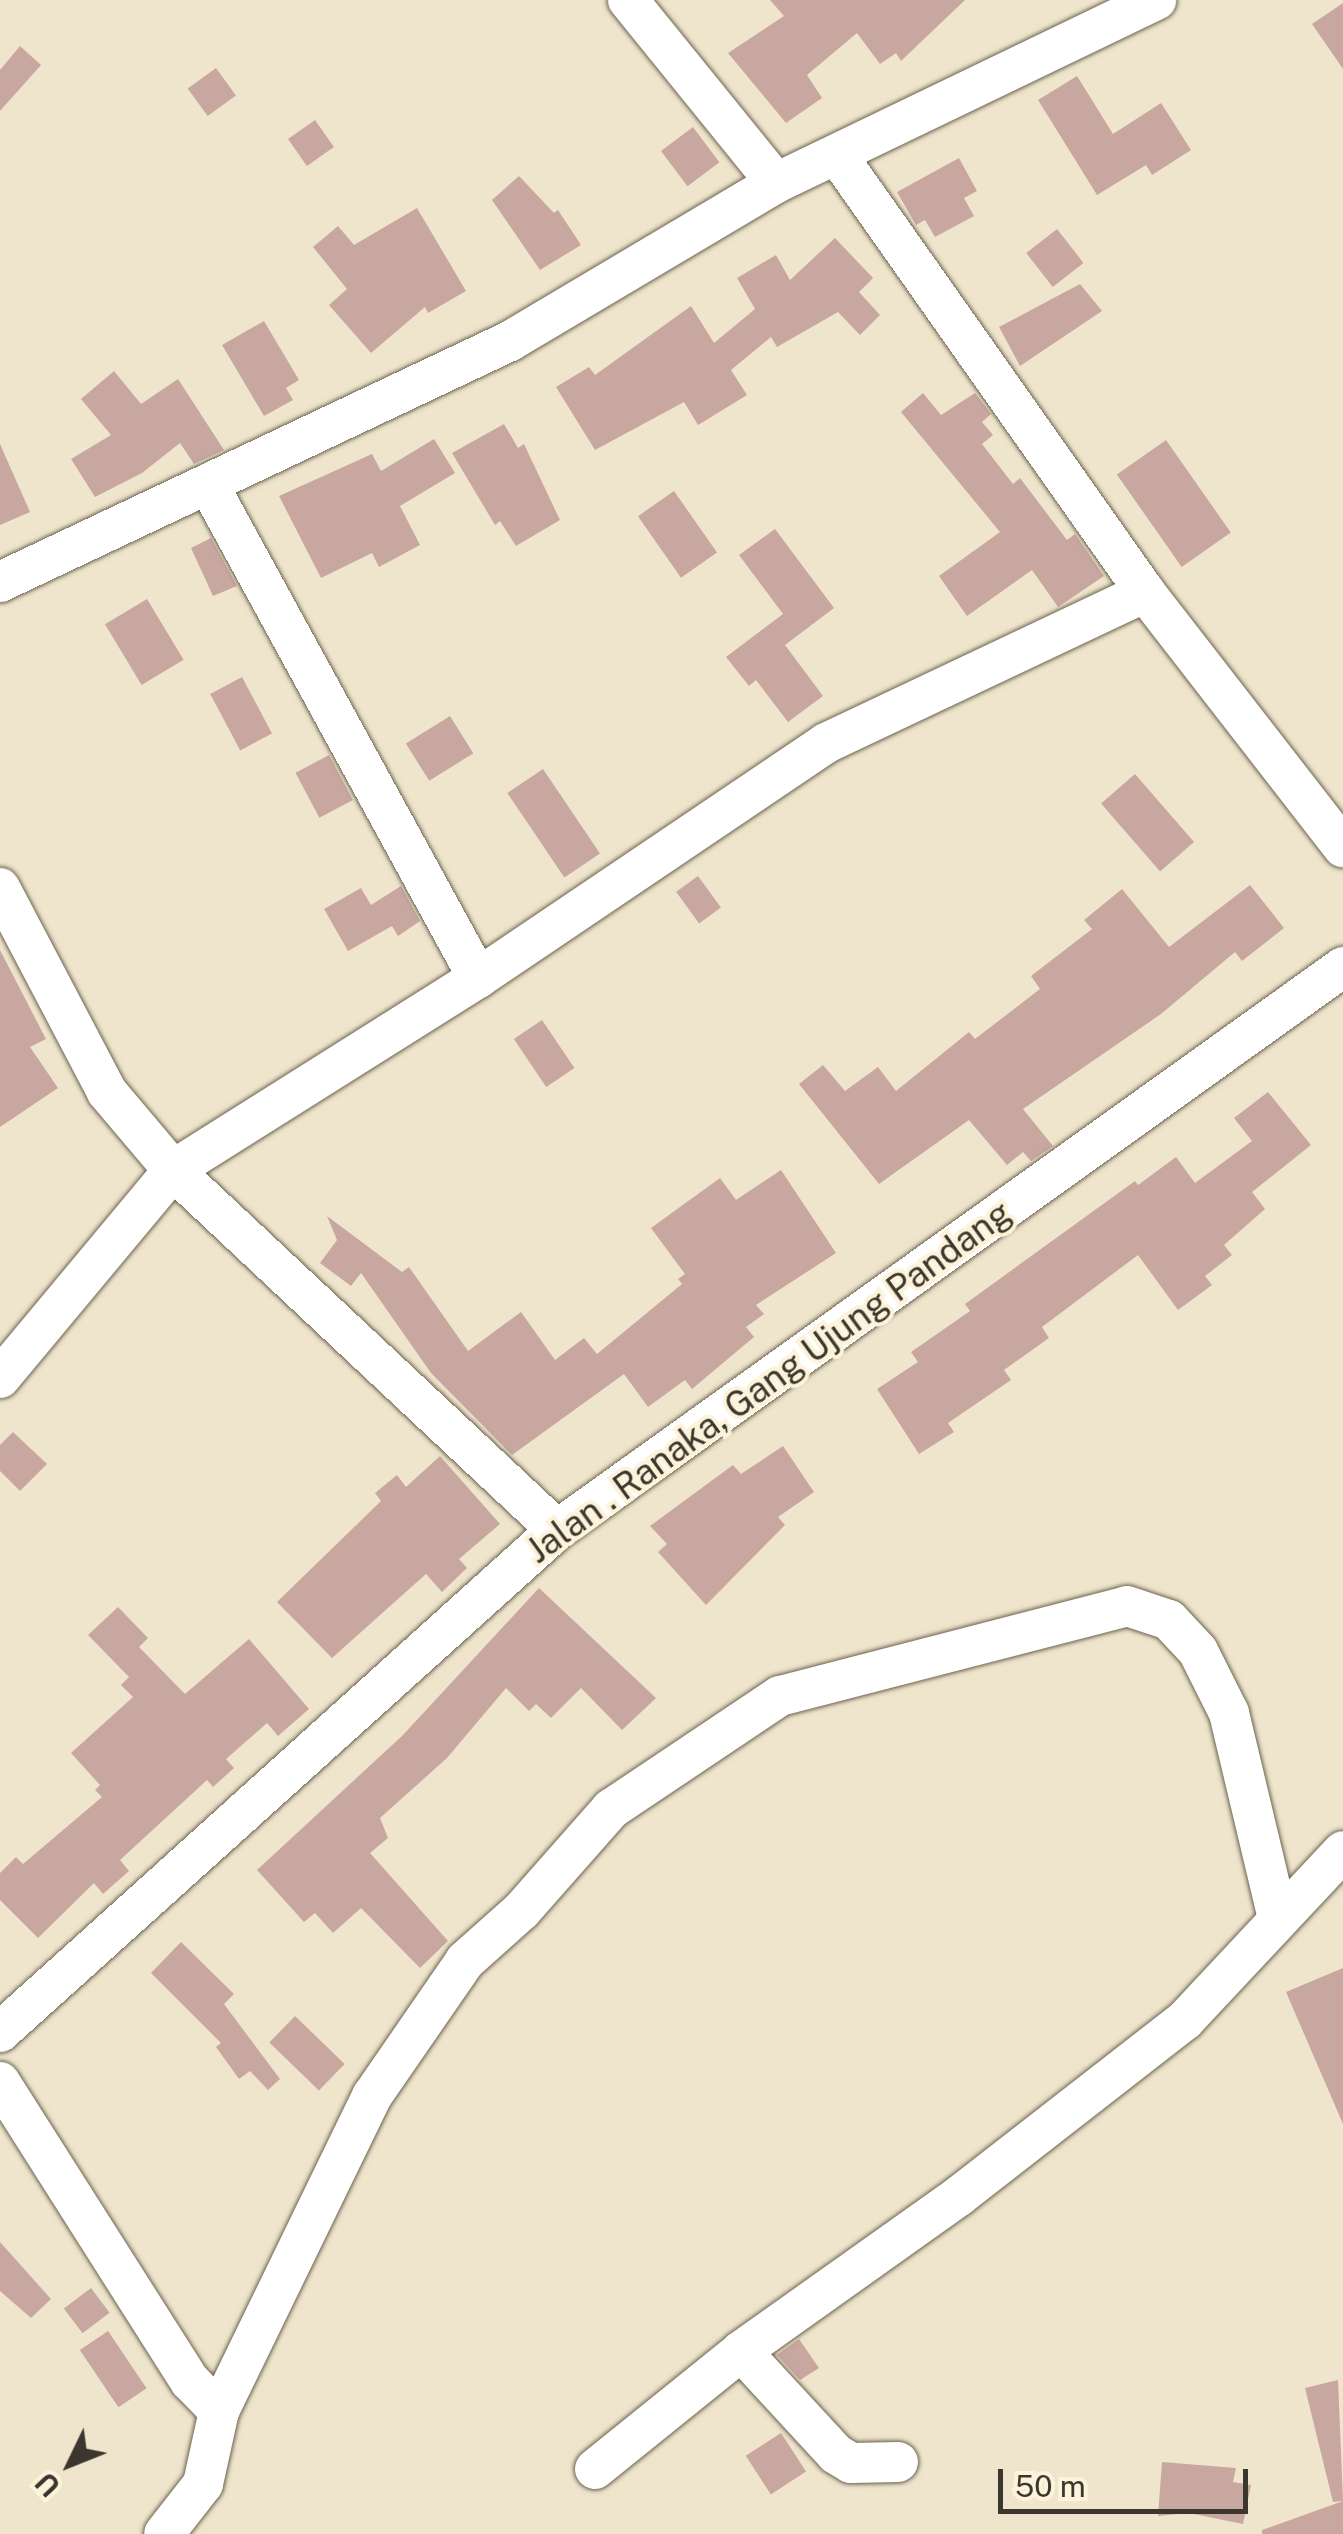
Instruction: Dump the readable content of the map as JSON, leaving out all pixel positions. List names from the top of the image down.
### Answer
{
  "streets": {
    "street": ["Jalan . Ranaka, Gang Ujung Pandang"]
  },
  "scale_bar": "50 m",
  "north": "bottom left"
}
